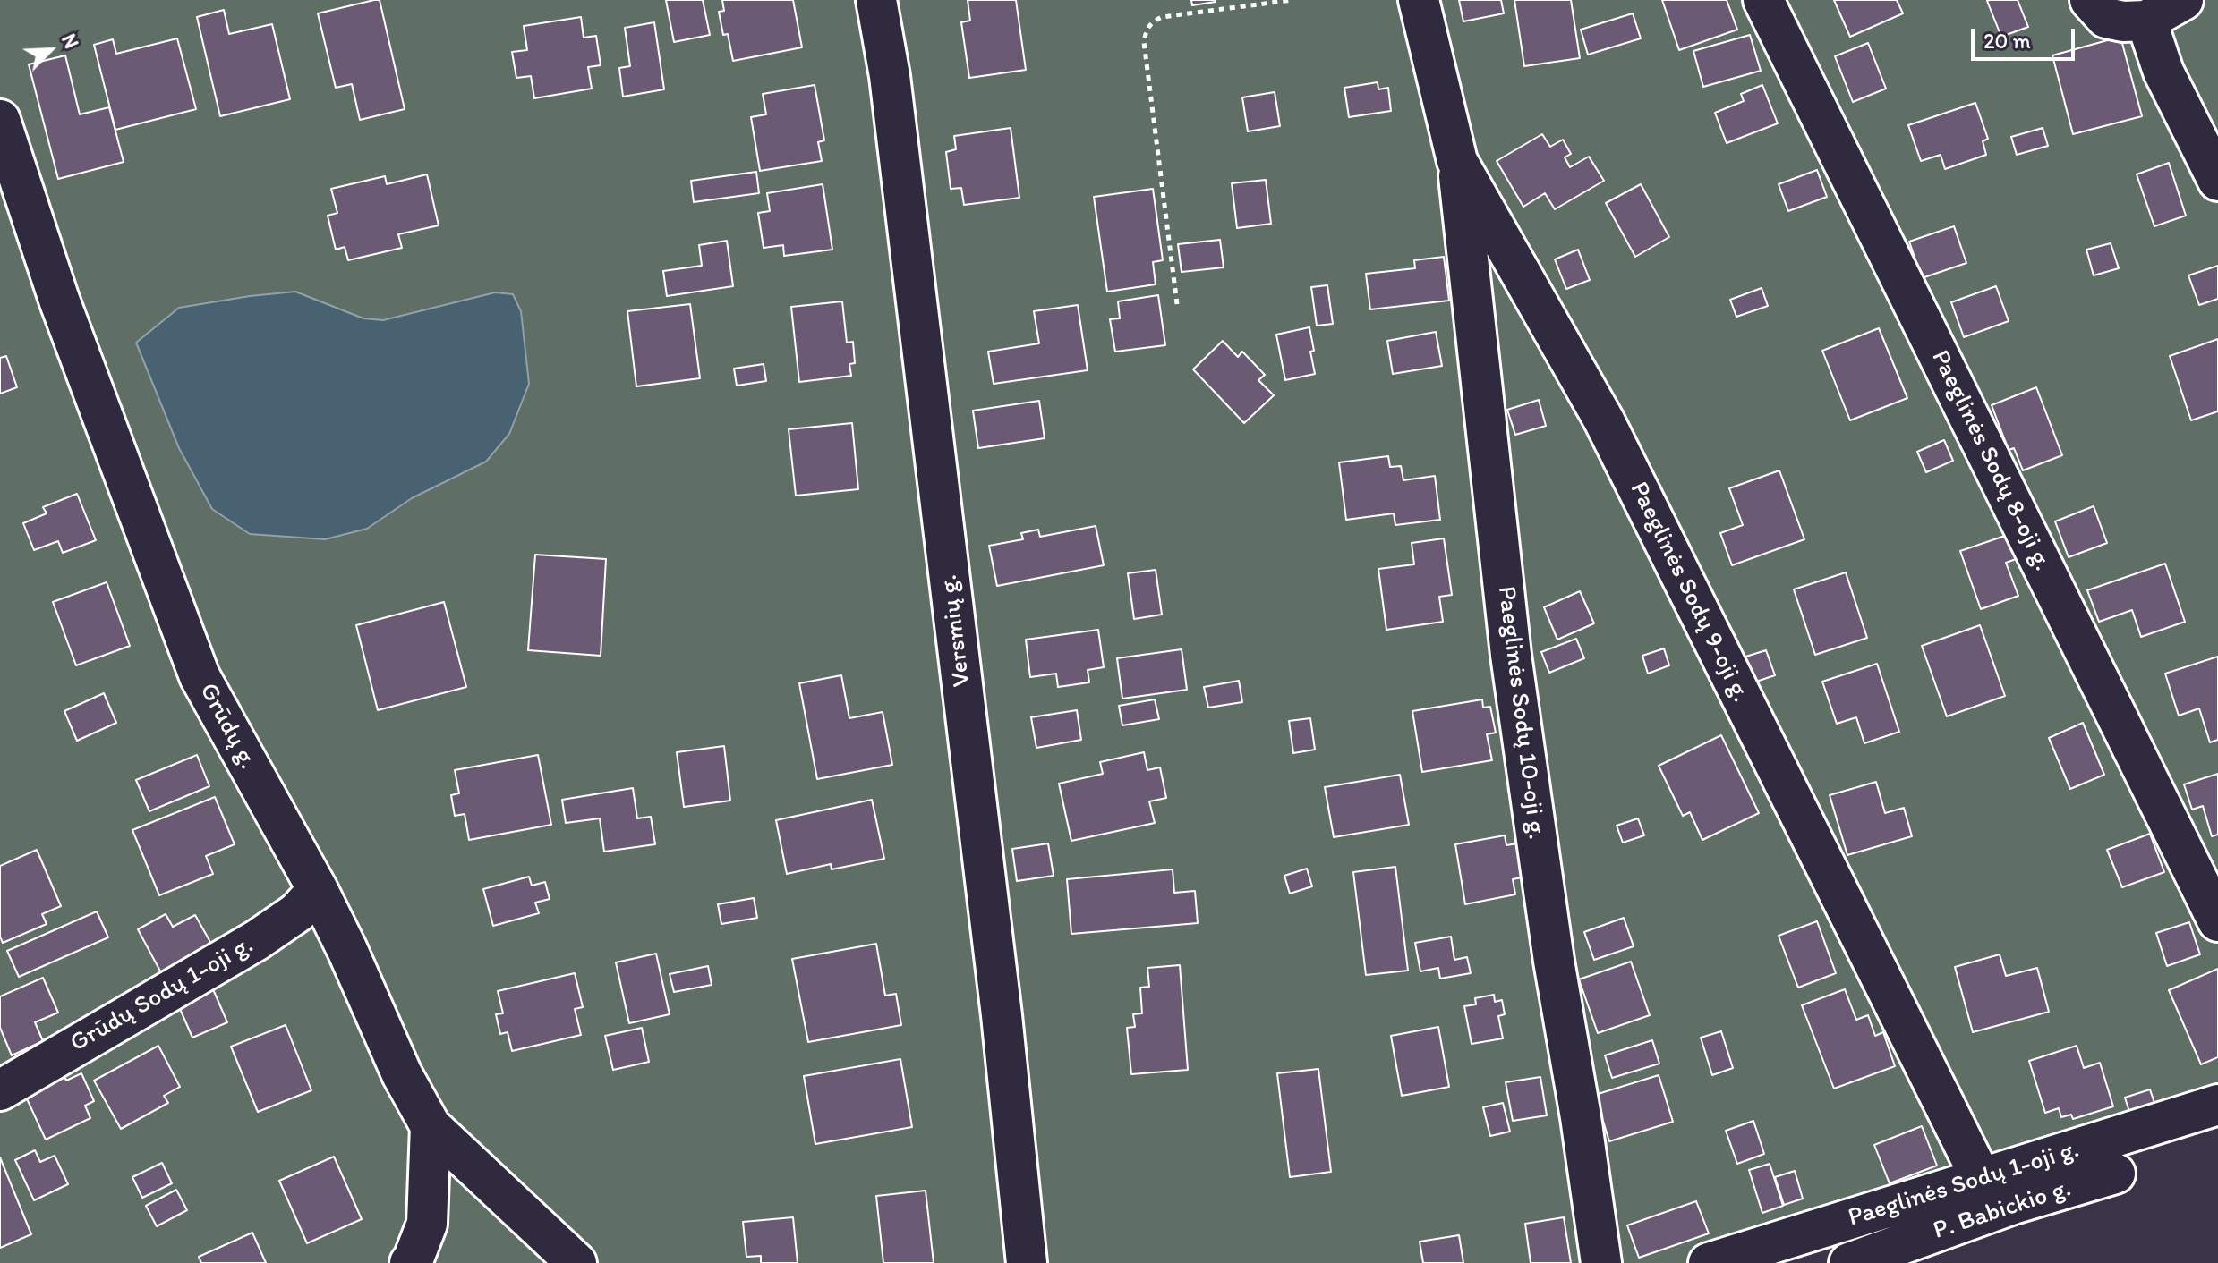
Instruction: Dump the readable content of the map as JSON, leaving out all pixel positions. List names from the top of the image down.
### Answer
{
  "streets": {
    "street": [
      "Paeglinės Sodų 8-oji g.",
      "Paeglinės Sodų 9-oji g.",
      "Versmių g.",
      "Paeglinės Sodų 10-oji g.",
      "Grūdų g.",
      "Grūdų Sodų 1-oji g.",
      "Paeglinės Sodų 1-oji g.",
      "P. Babickio g."
    ]
  },
  "crossings": [
    ["Paeglinės Sodų 9-oji g.", "Paeglinės Sodų 10-oji g."],
    ["Paeglinės Sodų 9-oji g.", "Paeglinės Sodų 1-oji g."],
    ["Grūdų g.", "Grūdų Sodų 1-oji g."]
  ],
  "scale_bar": "20 m",
  "north": "top right"
}
